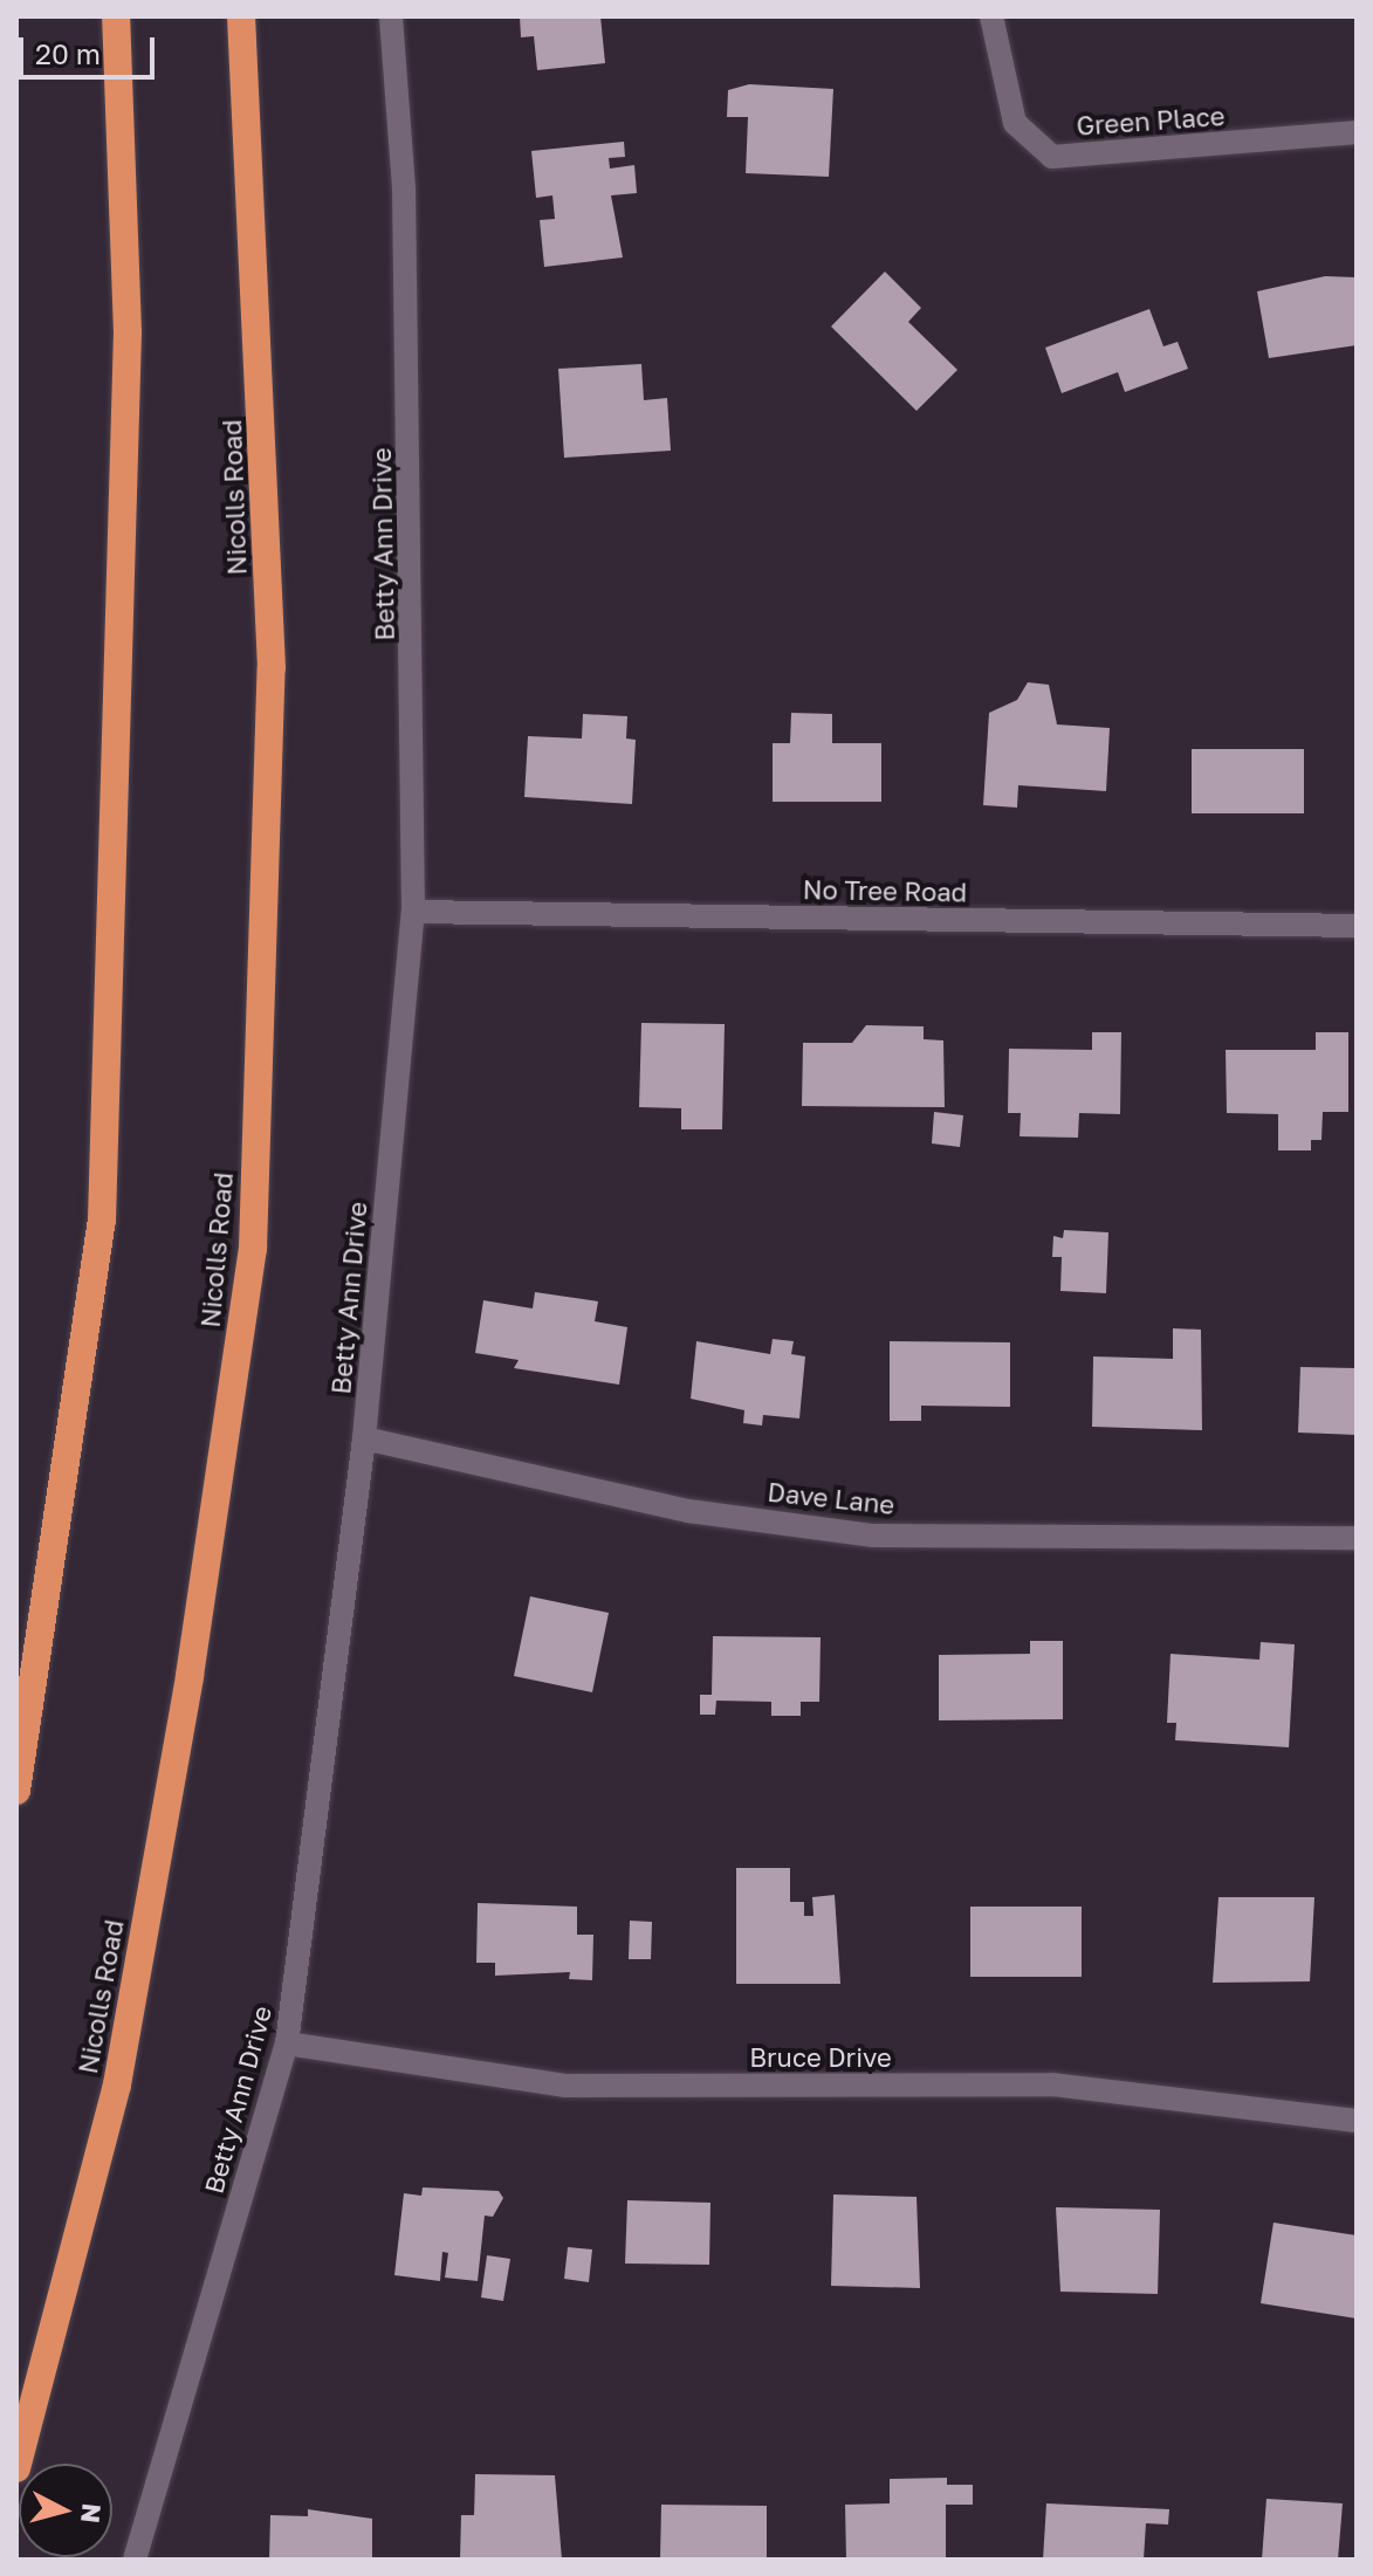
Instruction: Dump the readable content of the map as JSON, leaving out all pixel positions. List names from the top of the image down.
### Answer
{
  "streets": {
    "highway": ["Nicolls Road"],
    "street": [
      "Green Place",
      "Betty Ann Drive",
      "No Tree Road",
      "Dave Lane",
      "Bruce Drive"
    ]
  },
  "crossings": [
    ["Betty Ann Drive", "No Tree Road"],
    ["Betty Ann Drive", "Dave Lane"],
    ["Betty Ann Drive", "Bruce Drive"]
  ],
  "scale_bar": "20 m",
  "north": "right"
}
